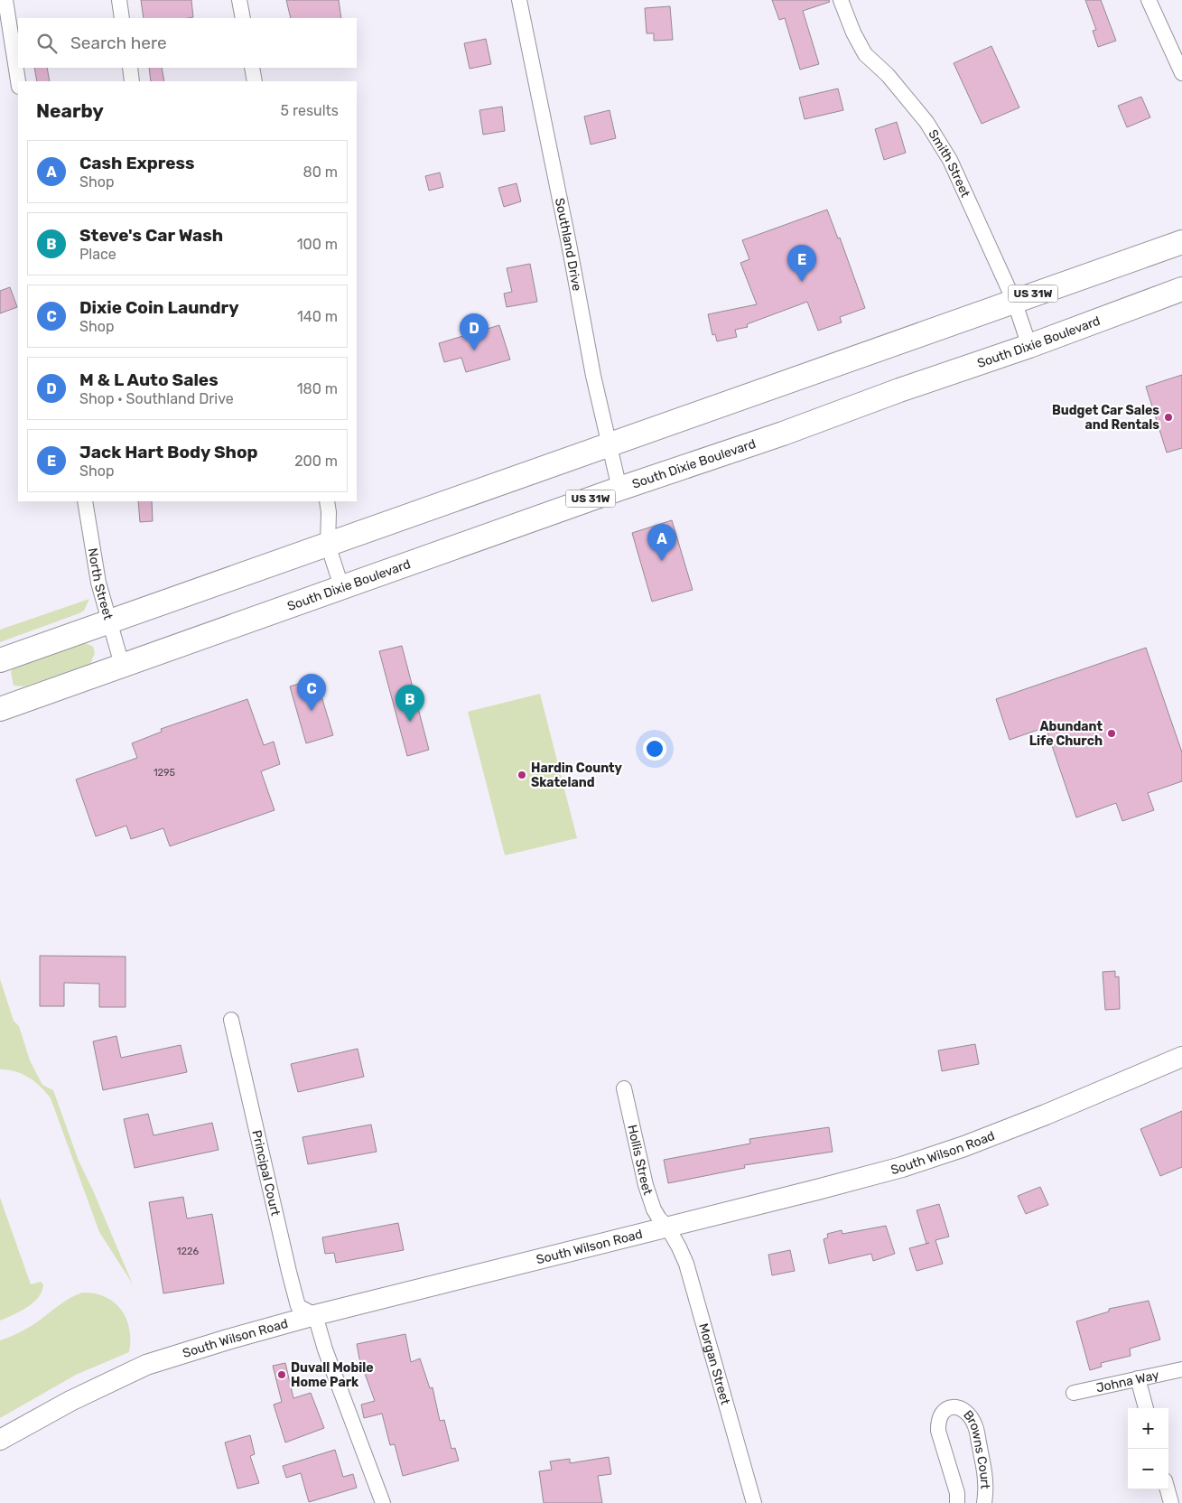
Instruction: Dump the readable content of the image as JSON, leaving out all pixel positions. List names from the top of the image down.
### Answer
{
  "streets": {
    "highway": ["US 31W", "South Dixie Boulevard"],
    "main road": ["South Wilson Road"],
    "street": [
      "Smith Street",
      "Southland Drive",
      "North Street",
      "Hollis Street",
      "Principal Court",
      "Morgan Street",
      "Johna Way",
      "Browns Court"
    ]
  },
  "crossings": [
    ["Smith Street", "US 31W"],
    ["Smith Street", "South Dixie Boulevard"],
    ["Southland Drive", "US 31W"],
    ["Southland Drive", "South Dixie Boulevard"],
    ["US 31W", "North Street"],
    ["South Dixie Boulevard", "North Street"],
    ["South Wilson Road", "Hollis Street"],
    ["South Wilson Road", "Principal Court"],
    ["South Wilson Road", "Morgan Street"],
    ["Hollis Street", "Morgan Street"]
  ],
  "places": [
    "Budget Car Sales and Rentals",
    "Abundant Life Church",
    "Hardin County Skateland",
    "Duvall Mobile Home Park"
  ],
  "house_numbers": ["1295", "1226"],
  "page": {
    "search": "Search here",
    "heading": ["Nearby", "5 results"],
    "list": [
      {
        "mark": "A",
        "name": "Cash Express",
        "note": "Shop",
        "value": "80 m"
      },
      {
        "mark": "B",
        "name": "Steve's Car Wash",
        "note": "Place",
        "value": "100 m"
      },
      {
        "mark": "C",
        "name": "Dixie Coin Laundry",
        "note": "Shop",
        "value": "140 m"
      },
      {
        "mark": "D",
        "name": "M & L Auto Sales",
        "note": "Shop · Southland Drive",
        "value": "180 m"
      },
      {
        "mark": "E",
        "name": "Jack Hart Body Shop",
        "note": "Shop",
        "value": "200 m"
      }
    ],
    "pins": [
      "E",
      "D",
      "A",
      "C",
      "B"
    ],
    "map_buttons": ["+", "−"]
  }
}
